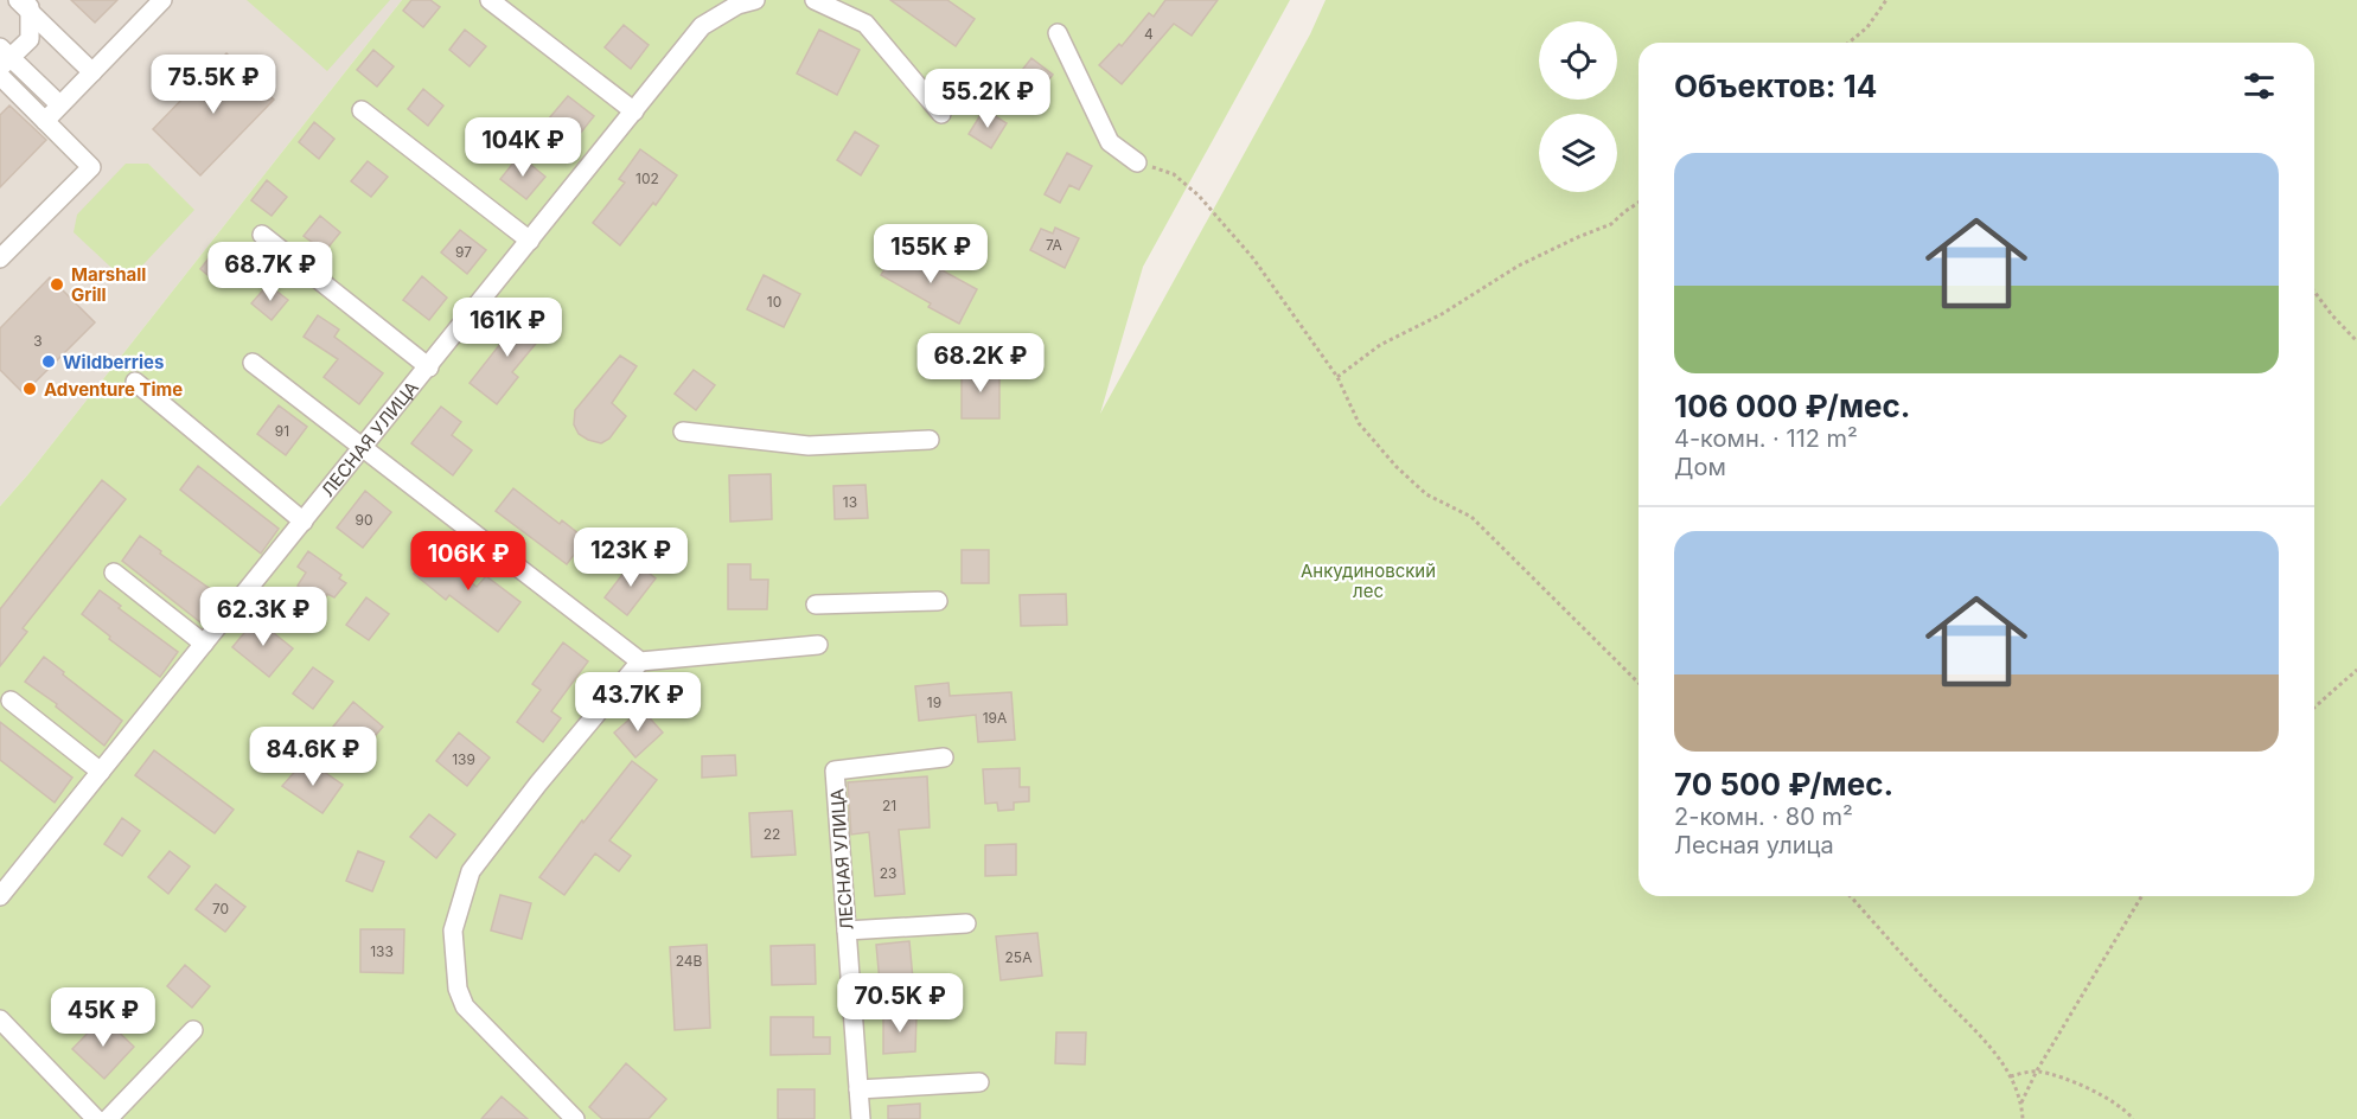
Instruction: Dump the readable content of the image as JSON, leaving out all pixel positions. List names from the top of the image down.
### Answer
{
  "streets": {
    "street": ["ЛЕСНАЯ УЛИЦА"]
  },
  "parks": ["Анкудиновский лес"],
  "places": ["Marshall Grill", "Wildberries", "Adventure Time"],
  "house_numbers": [
    "4",
    "102",
    "7А",
    "97",
    "10",
    "3",
    "91",
    "13",
    "90",
    "19",
    "19А",
    "139",
    "21",
    "22",
    "23",
    "70",
    "133",
    "25А",
    "24В"
  ],
  "page": {
    "heading": "Объектов: 14",
    "price": [
      "75.5K ₽",
      "55.2K ₽",
      "104K ₽",
      "155K ₽",
      "68.7K ₽",
      "161K ₽",
      "68.2K ₽",
      "123K ₽",
      "106K ₽",
      "62.3K ₽",
      "43.7K ₽",
      "84.6K ₽",
      "70.5K ₽",
      "45K ₽"
    ],
    "list": [
      {
        "name": "106 000 ₽/мес.",
        "note": "4-комн. · 112 m² · Дом"
      },
      {
        "name": "70 500 ₽/мес.",
        "note": "2-комн. · 80 m² · Лесная улица"
      }
    ]
  }
}
